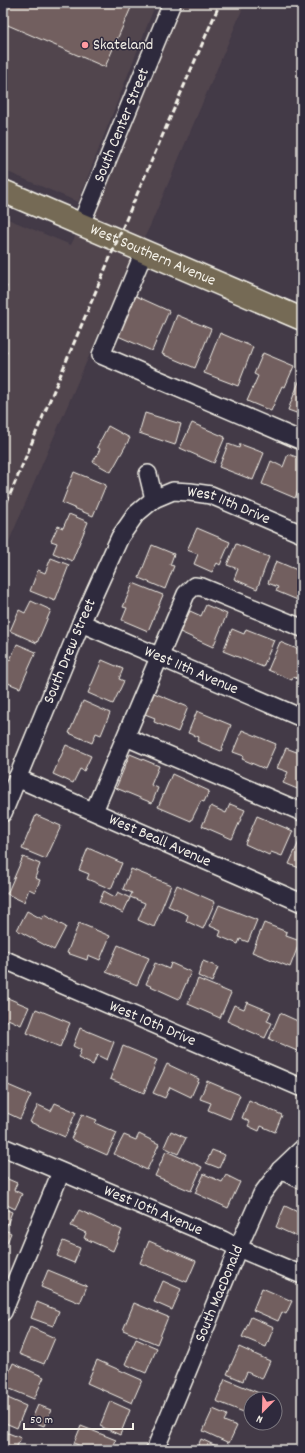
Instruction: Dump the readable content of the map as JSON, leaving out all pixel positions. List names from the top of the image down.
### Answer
{
  "streets": {
    "main road": ["West Southern Avenue"],
    "street": [
      "South Center Street",
      "West 11th Drive",
      "South Drew Street",
      "West 11th Avenue",
      "West Beall Avenue",
      "West 10th Drive",
      "West 10th Avenue",
      "South MacDonald"
    ]
  },
  "crossings": [
    ["South Center Street", "West Southern Avenue"],
    ["West 11th Drive", "South Drew Street"],
    ["South Drew Street", "West 11th Avenue"],
    ["South Drew Street", "West Beall Avenue"],
    ["West 10th Avenue", "South MacDonald"]
  ],
  "places": ["Skateland"],
  "scale_bar": "50 m",
  "north": "bottom left"
}
